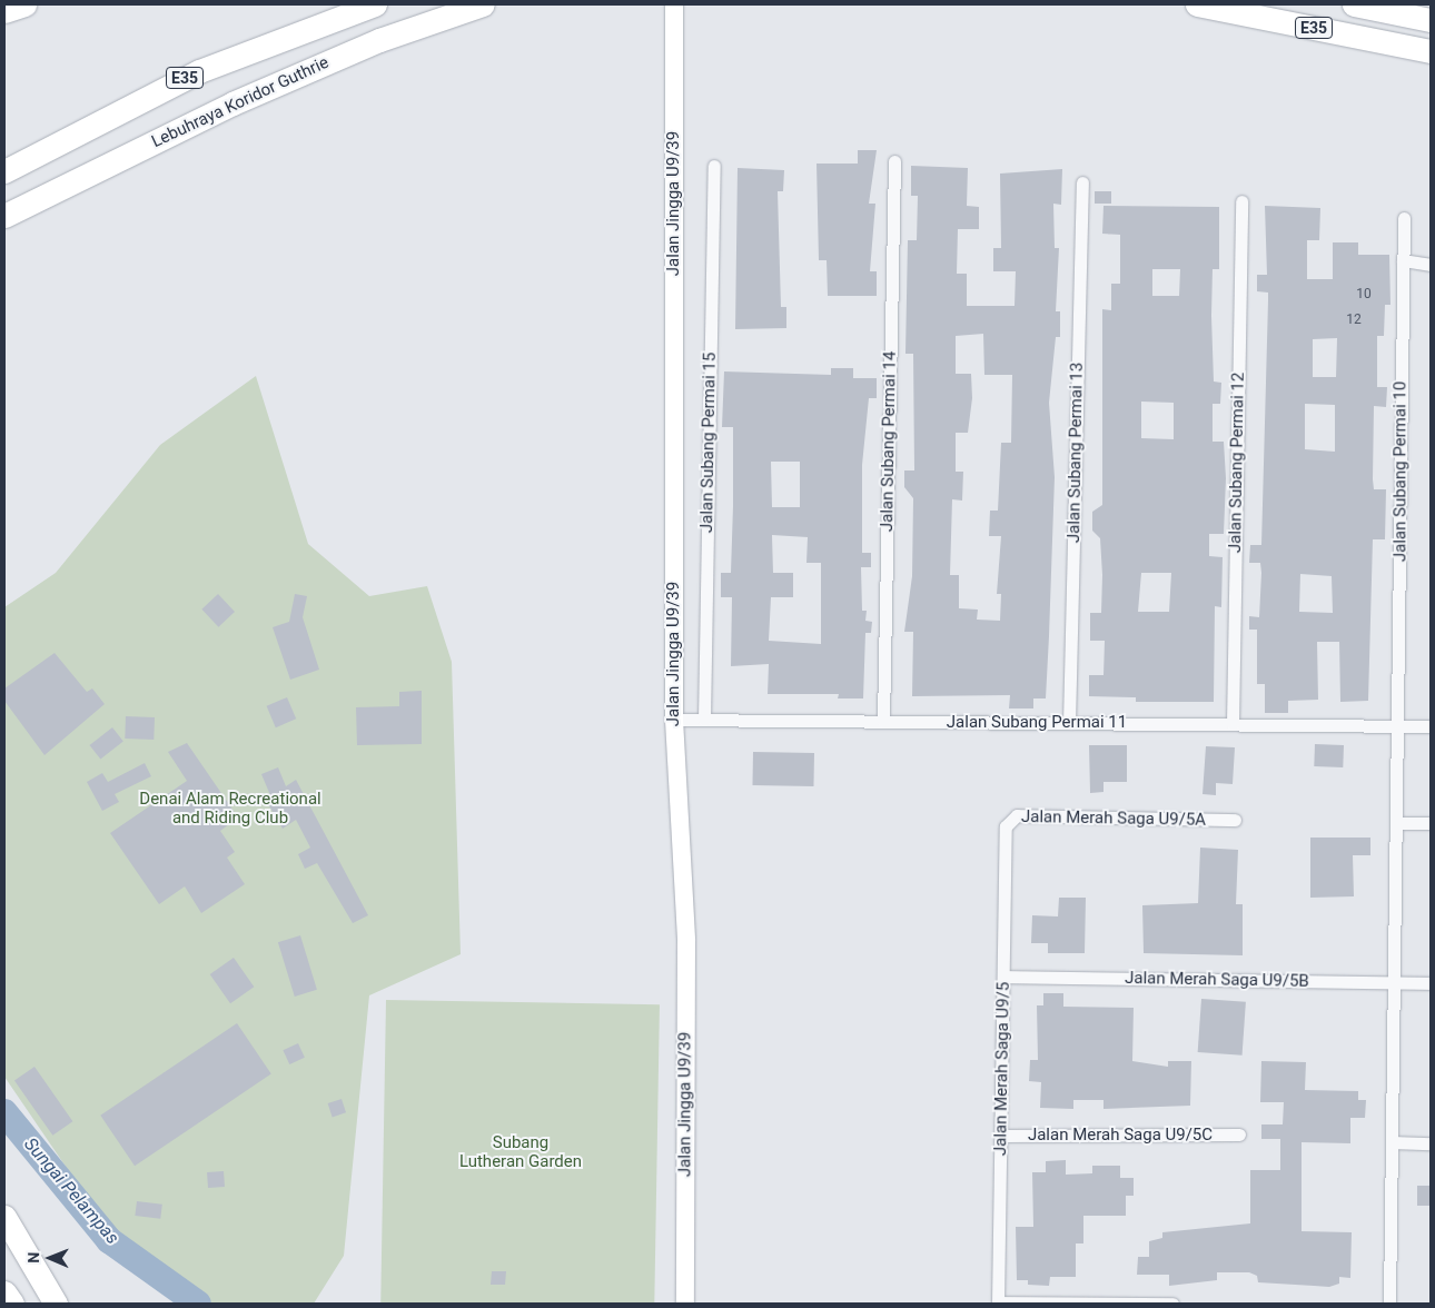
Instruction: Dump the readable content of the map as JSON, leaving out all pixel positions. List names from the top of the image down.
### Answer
{
  "streets": {
    "highway": ["E35", "Lebuhraya Koridor Guthrie"],
    "street": [
      "Jalan Jingga U9/39",
      "Jalan Subang Permai 14",
      "Jalan Subang Permai 15",
      "Jalan Subang Permai 13",
      "Jalan Subang Permai 12",
      "Jalan Subang Permai 10",
      "Jalan Subang Permai 11",
      "Jalan Merah Saga U9/5A",
      "Jalan Merah Saga U9/5B",
      "Jalan Merah Saga U9/5",
      "Jalan Merah Saga U9/5C"
    ]
  },
  "crossings": [
    ["Jalan Jingga U9/39", "Jalan Subang Permai 11"],
    ["Jalan Subang Permai 14", "Jalan Subang Permai 11"],
    ["Jalan Subang Permai 15", "Jalan Subang Permai 11"],
    ["Jalan Subang Permai 13", "Jalan Subang Permai 11"],
    ["Jalan Subang Permai 12", "Jalan Subang Permai 11"],
    ["Jalan Subang Permai 10", "Jalan Subang Permai 11"],
    ["Jalan Subang Permai 10", "Jalan Merah Saga U9/5B"],
    ["Jalan Merah Saga U9/5A", "Jalan Merah Saga U9/5"],
    ["Jalan Merah Saga U9/5B", "Jalan Merah Saga U9/5"],
    ["Jalan Merah Saga U9/5", "Jalan Merah Saga U9/5C"]
  ],
  "water": ["Sungai Pelampas"],
  "parks": ["Denai Alam Recreational and Riding Club", "Subang Lutheran Garden"],
  "house_numbers": ["10", "12"],
  "north": "left"
}
